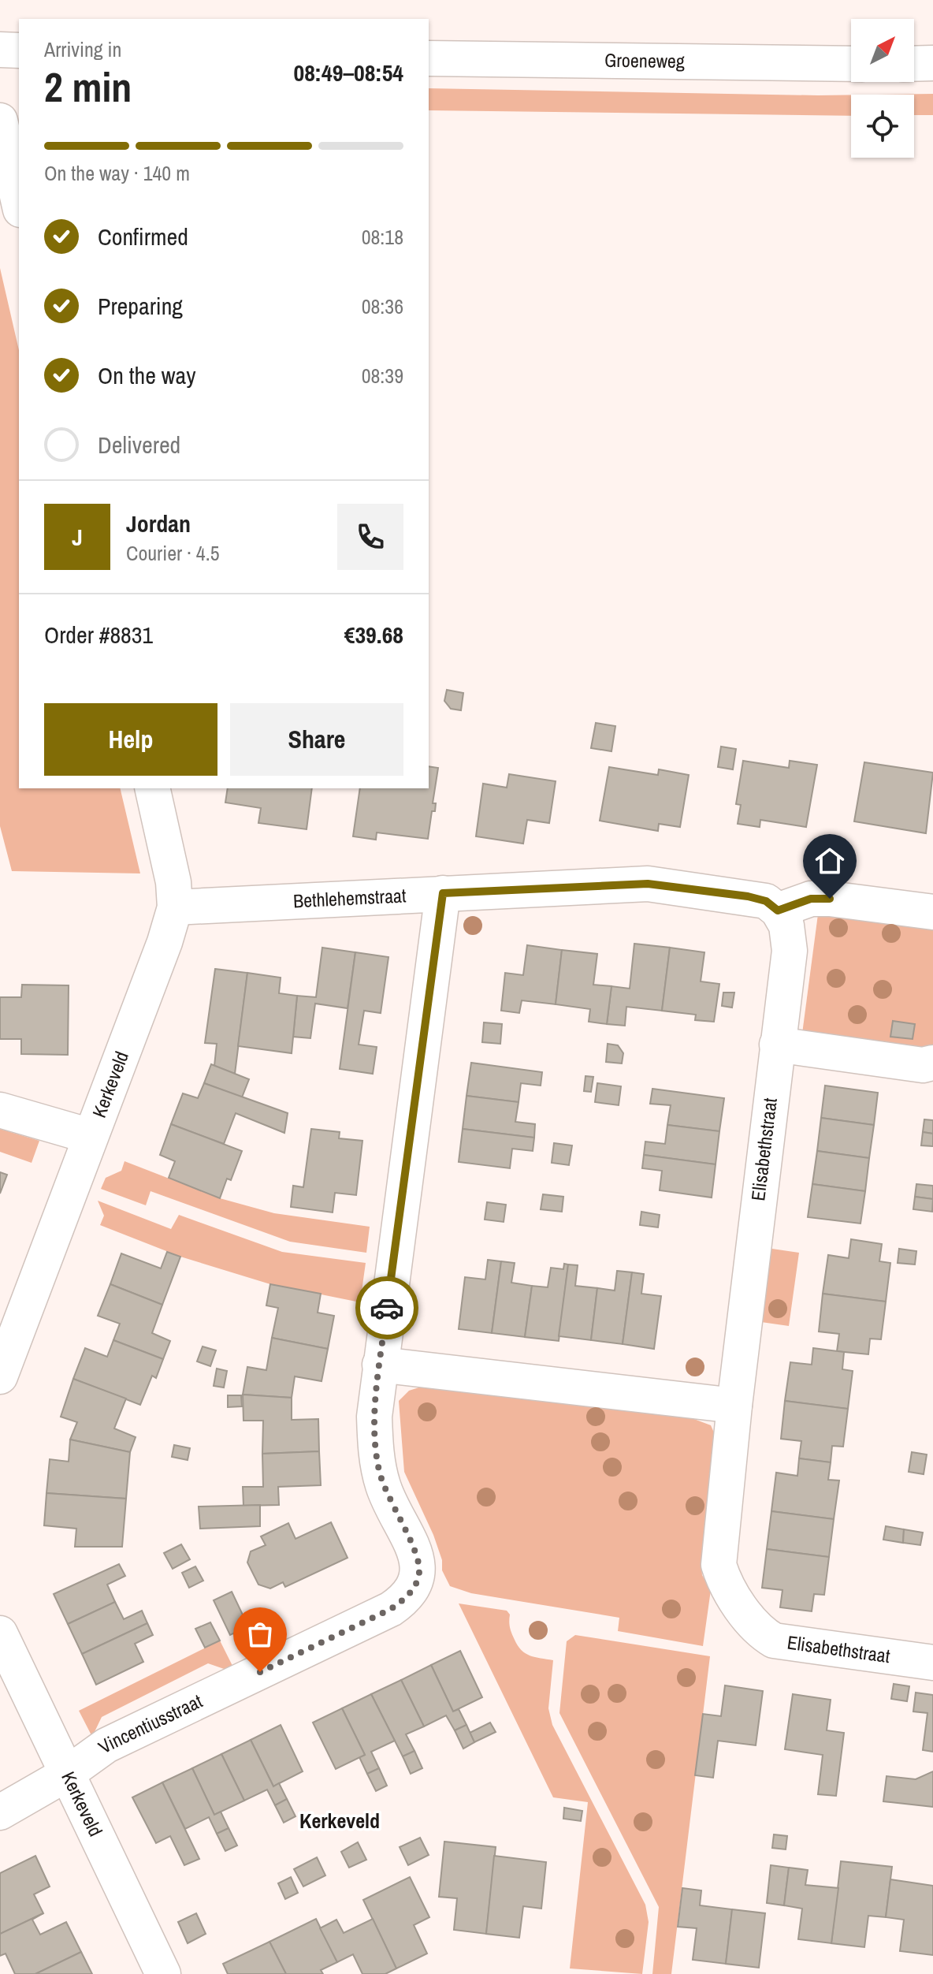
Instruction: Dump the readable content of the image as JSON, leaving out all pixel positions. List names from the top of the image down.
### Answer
{
  "streets": {
    "street": [
      "Groeneweg",
      "Bethlehemstraat",
      "Kerkeveld",
      "Elisabethstraat",
      "Vincentiusstraat"
    ]
  },
  "crossings": [
    ["Bethlehemstraat", "Kerkeveld"],
    ["Bethlehemstraat", "Elisabethstraat"],
    ["Bethlehemstraat", "Vincentiusstraat"],
    ["Kerkeveld", "Vincentiusstraat"]
  ],
  "districts": ["Kerkeveld"],
  "north": "top right",
  "page": {
    "heading": ["2 min", "Arriving in", "08:49–08:54"],
    "panel": [
      "Jordan",
      "Courier · 4.5",
      "Order #8831",
      "€39.68"
    ],
    "bar": "On the way · 140 m",
    "list": [
      ["Confirmed", "08:18"],
      ["Preparing", "08:36"],
      ["On the way", "08:39"],
      "Delivered"
    ],
    "round": "J",
    "buttons": ["Help", "Share"]
  }
}
